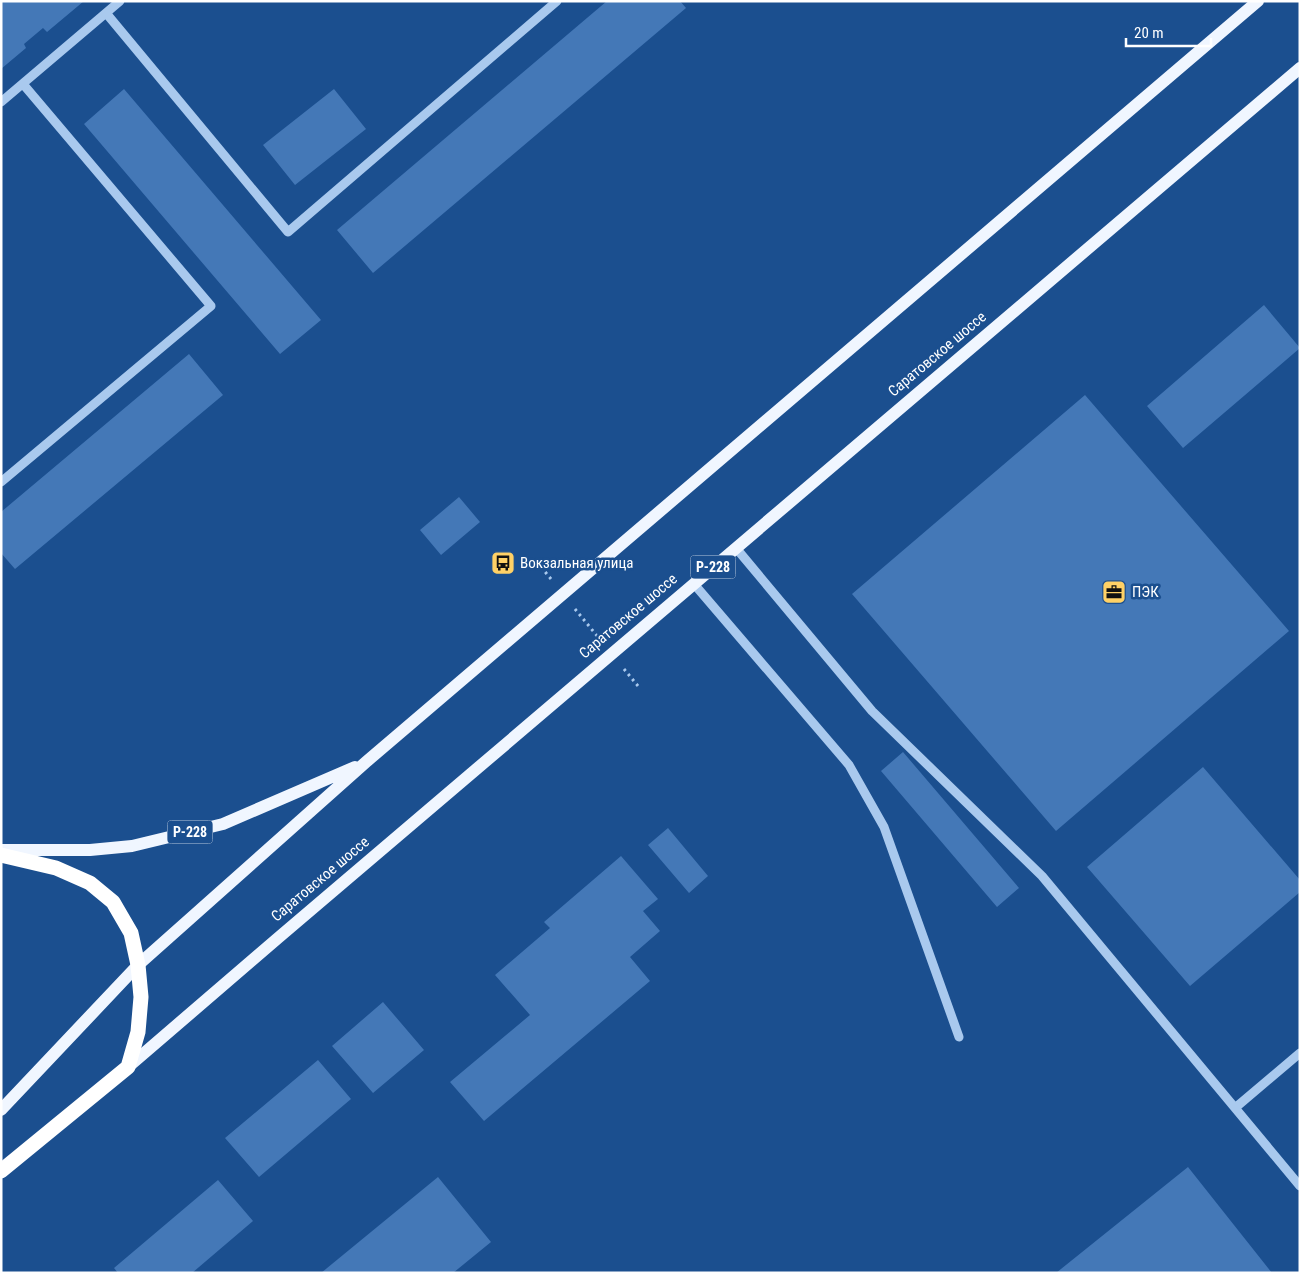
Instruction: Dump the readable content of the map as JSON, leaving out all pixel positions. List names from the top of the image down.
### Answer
{
  "streets": {
    "highway": ["Саратовское шоссе", "Р-228"]
  },
  "places": {
    "bus stop": ["Вокзальная улица"],
    "office": ["ПЭК"]
  },
  "scale_bar": "20 m"
}
